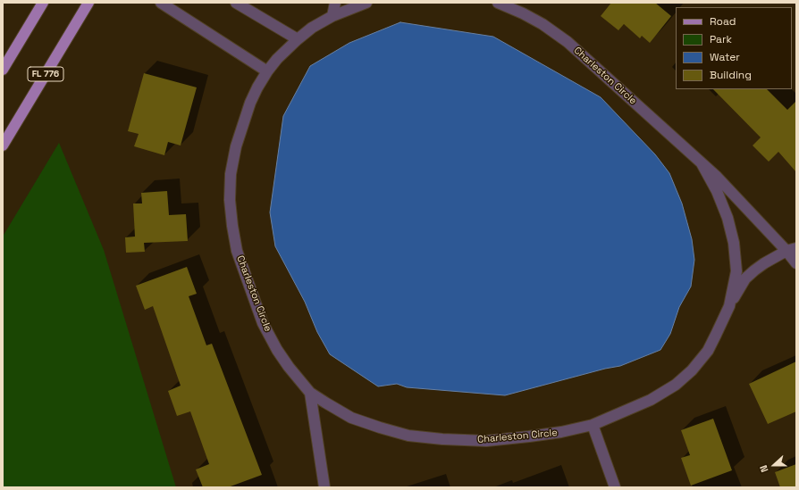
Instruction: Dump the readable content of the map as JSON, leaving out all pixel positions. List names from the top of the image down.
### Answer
{
  "streets": {
    "main road": ["FL 776"],
    "street": ["Charleston Circle"]
  },
  "legend": [
    "Road",
    "Park",
    "Water",
    "Building"
  ],
  "north": "left"
}
